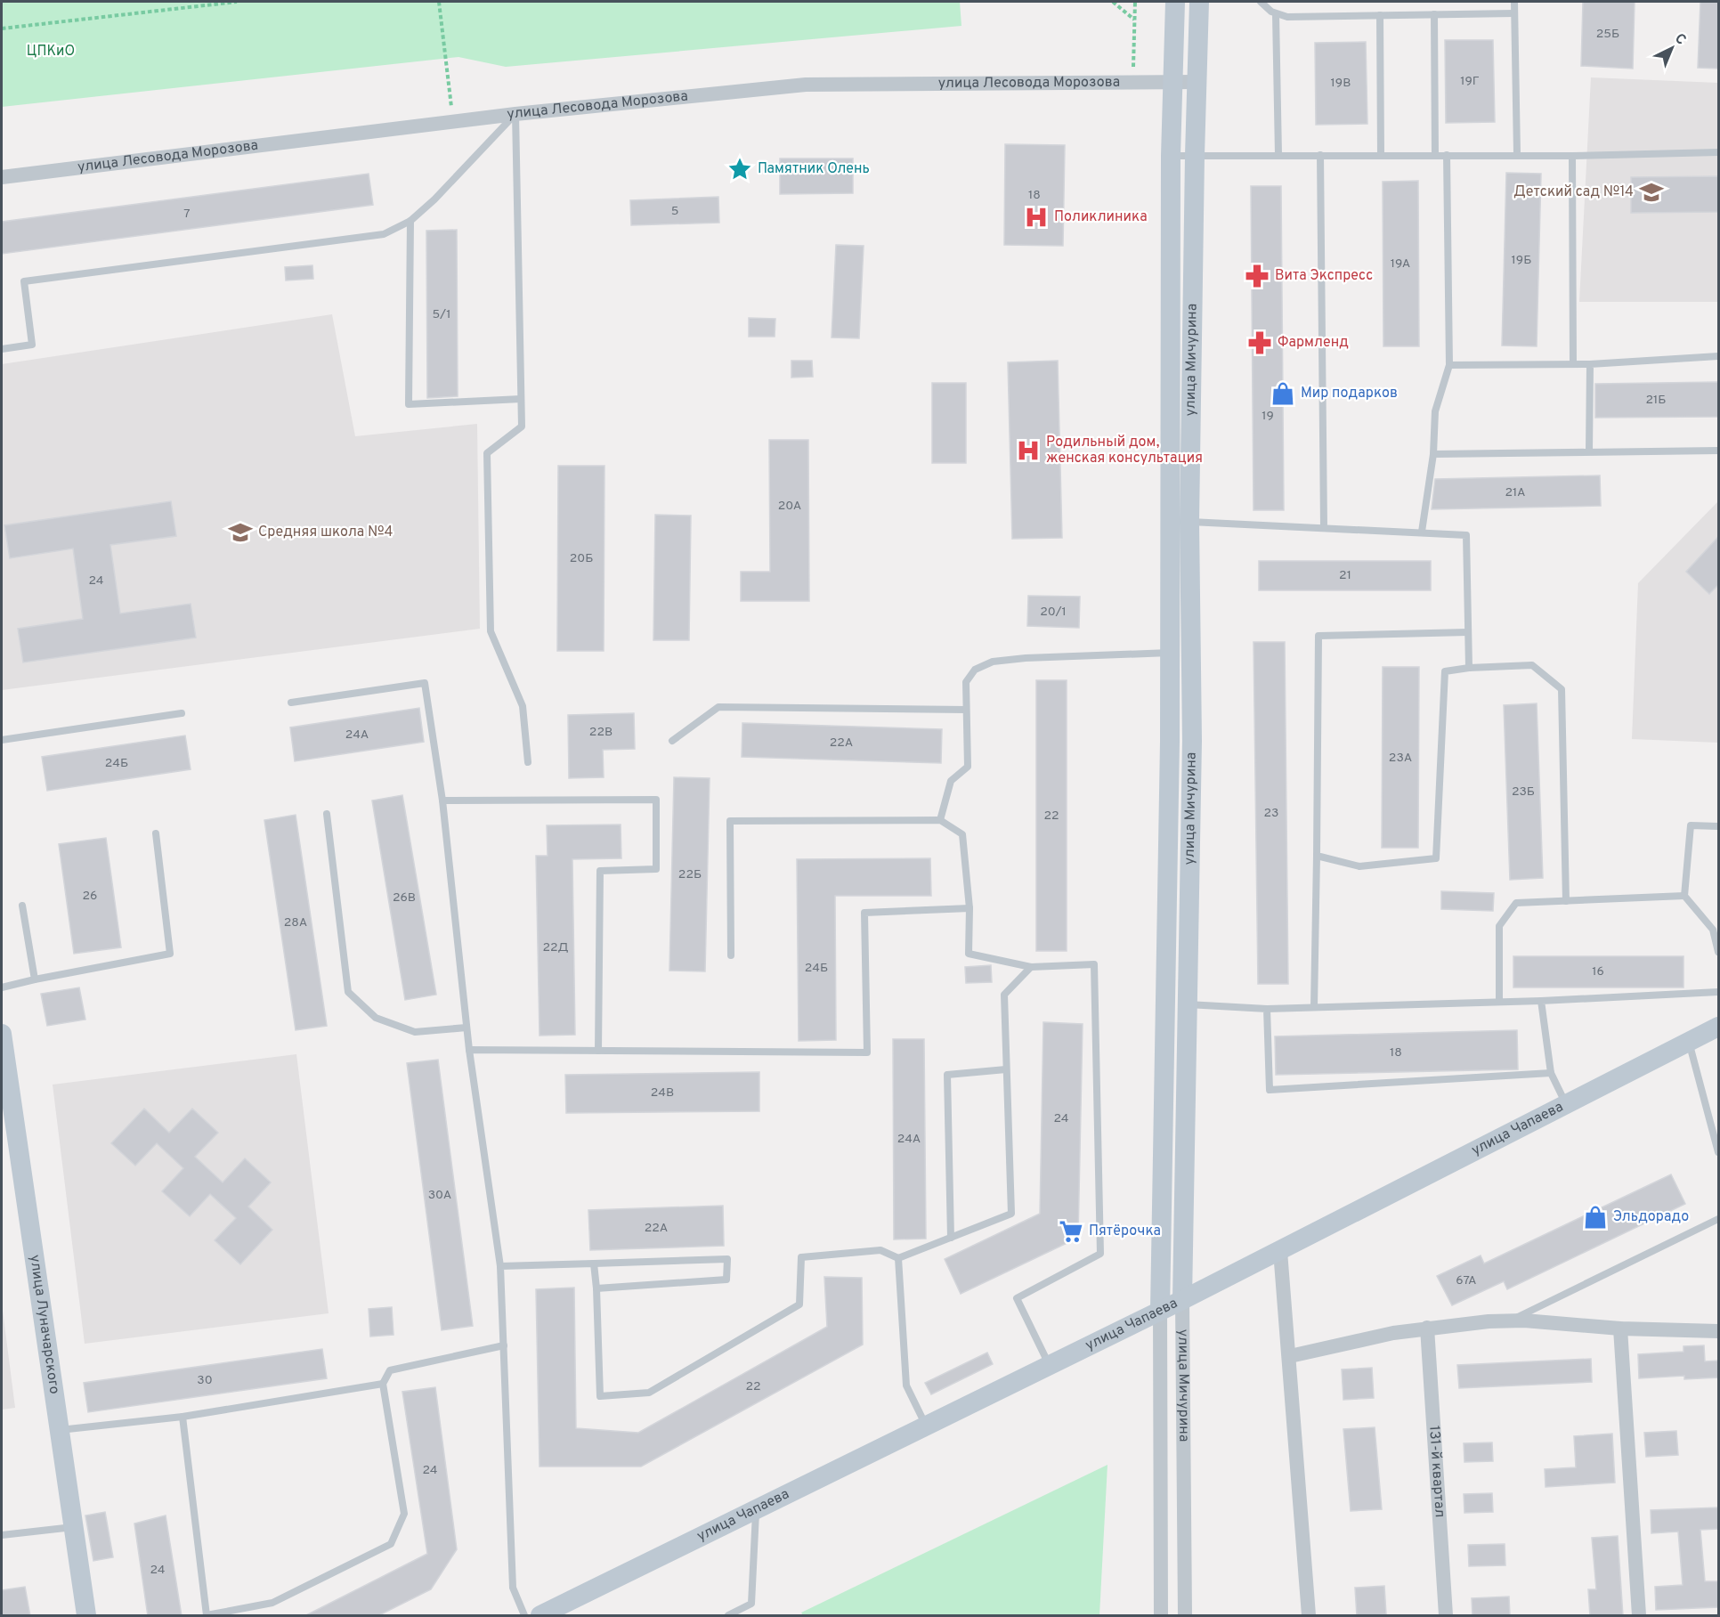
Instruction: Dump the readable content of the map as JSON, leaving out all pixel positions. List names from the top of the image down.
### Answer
{
  "streets": {
    "street": [
      "улица Лесовода Морозова",
      "улица Мичурина",
      "улица Чапаева",
      "улица Луначарского",
      "131-й квартал"
    ]
  },
  "crossings": [
    ["улица Лесовода Морозова", "улица Мичурина"],
    ["улица Мичурина", "улица Чапаева"]
  ],
  "parks": ["ЦПКиО"],
  "places": {
    "place": ["Памятник Олень"],
    "school or university": ["Детский сад №14", "Средняя школа №4"],
    "hospital": ["Поликлиника", "Родильный дом, женская консультация"],
    "pharmacy": ["Вита Экспресс", "Фармленд"],
    "shop": ["Мир подарков", "Эльдорадо"],
    "supermarket": ["Пятёрочка"]
  },
  "house_numbers": [
    "25Б",
    "19Г",
    "19В",
    "18",
    "5",
    "7",
    "19Б",
    "19А",
    "5/1",
    "21Б",
    "19",
    "21А",
    "20А",
    "20Б",
    "21",
    "24",
    "20/1",
    "22В",
    "24А",
    "22А",
    "23А",
    "24Б",
    "23Б",
    "23",
    "22",
    "22Б",
    "26",
    "26В",
    "28А",
    "22Д",
    "24Б",
    "16",
    "18",
    "24В",
    "24",
    "24А",
    "30А",
    "22А",
    "67А",
    "30",
    "22",
    "24",
    "24"
  ],
  "north": "top right"
}
